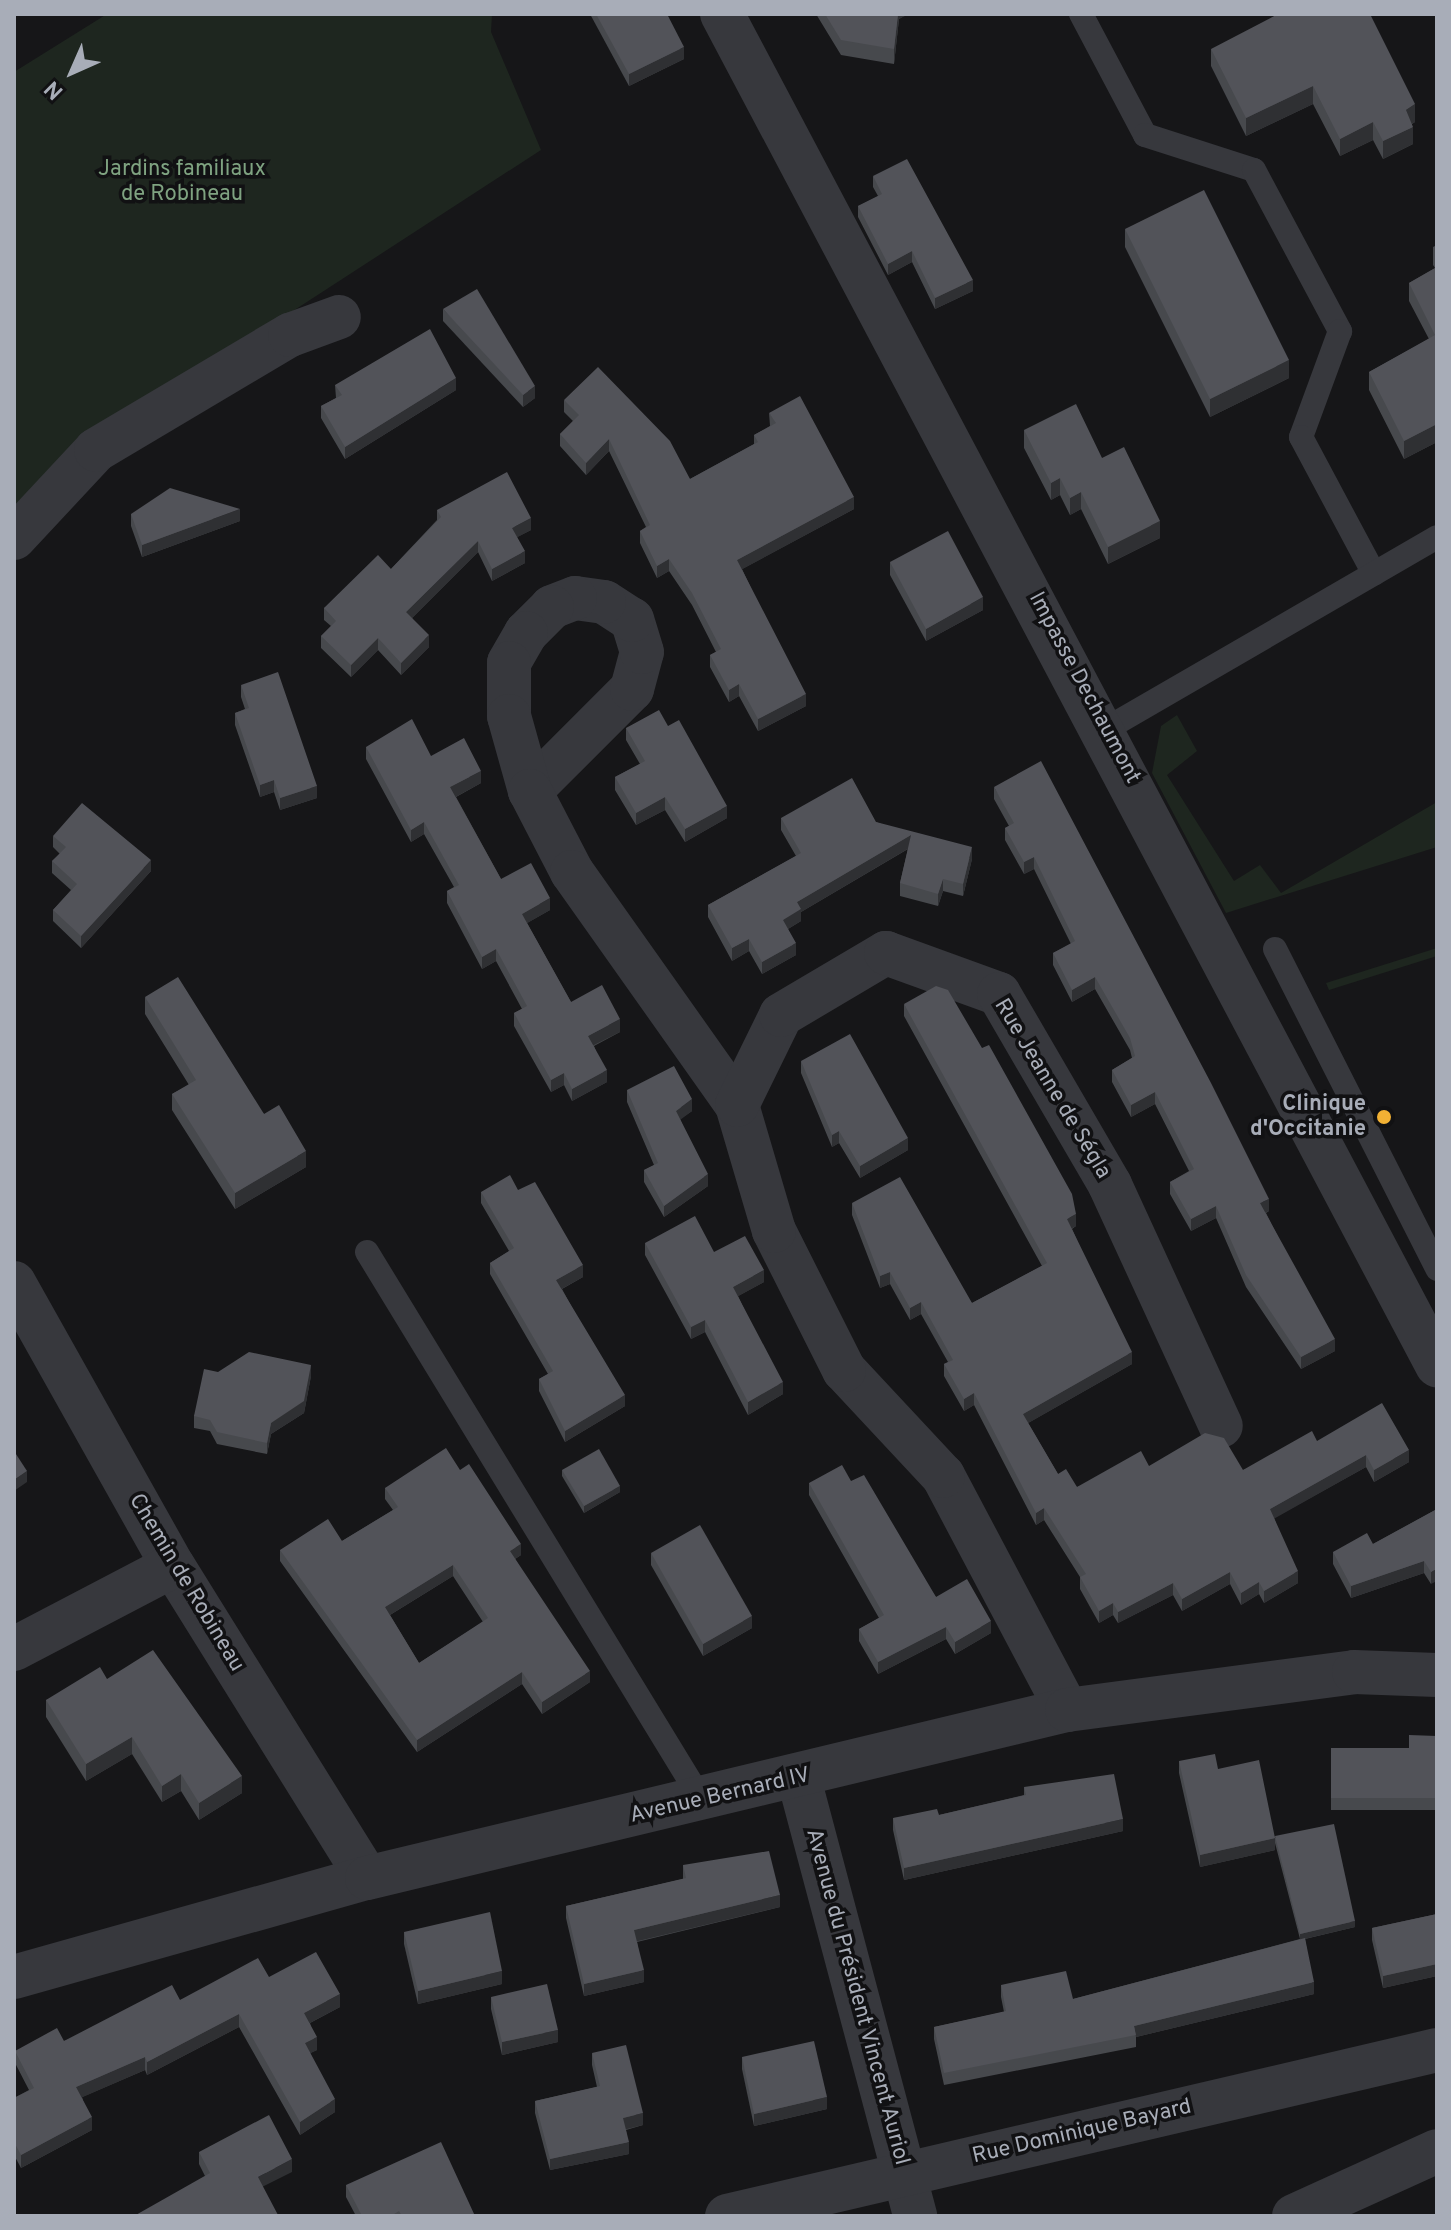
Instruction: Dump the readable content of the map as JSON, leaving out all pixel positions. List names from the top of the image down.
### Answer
{
  "streets": {
    "street": [
      "Impasse Dechaumont",
      "Rue Jeanne de Ségla",
      "Chemin de Robineau",
      "Avenue Bernard IV",
      "Avenue du Président Vincent Auriol",
      "Rue Dominique Bayard"
    ]
  },
  "crossings": [
    ["Chemin de Robineau", "Avenue Bernard IV"],
    ["Avenue Bernard IV", "Avenue du Président Vincent Auriol"],
    ["Avenue du Président Vincent Auriol", "Rue Dominique Bayard"]
  ],
  "parks": ["Jardins familiaux de Robineau"],
  "places": ["Clinique d'Occitanie"],
  "north": "bottom left"
}
